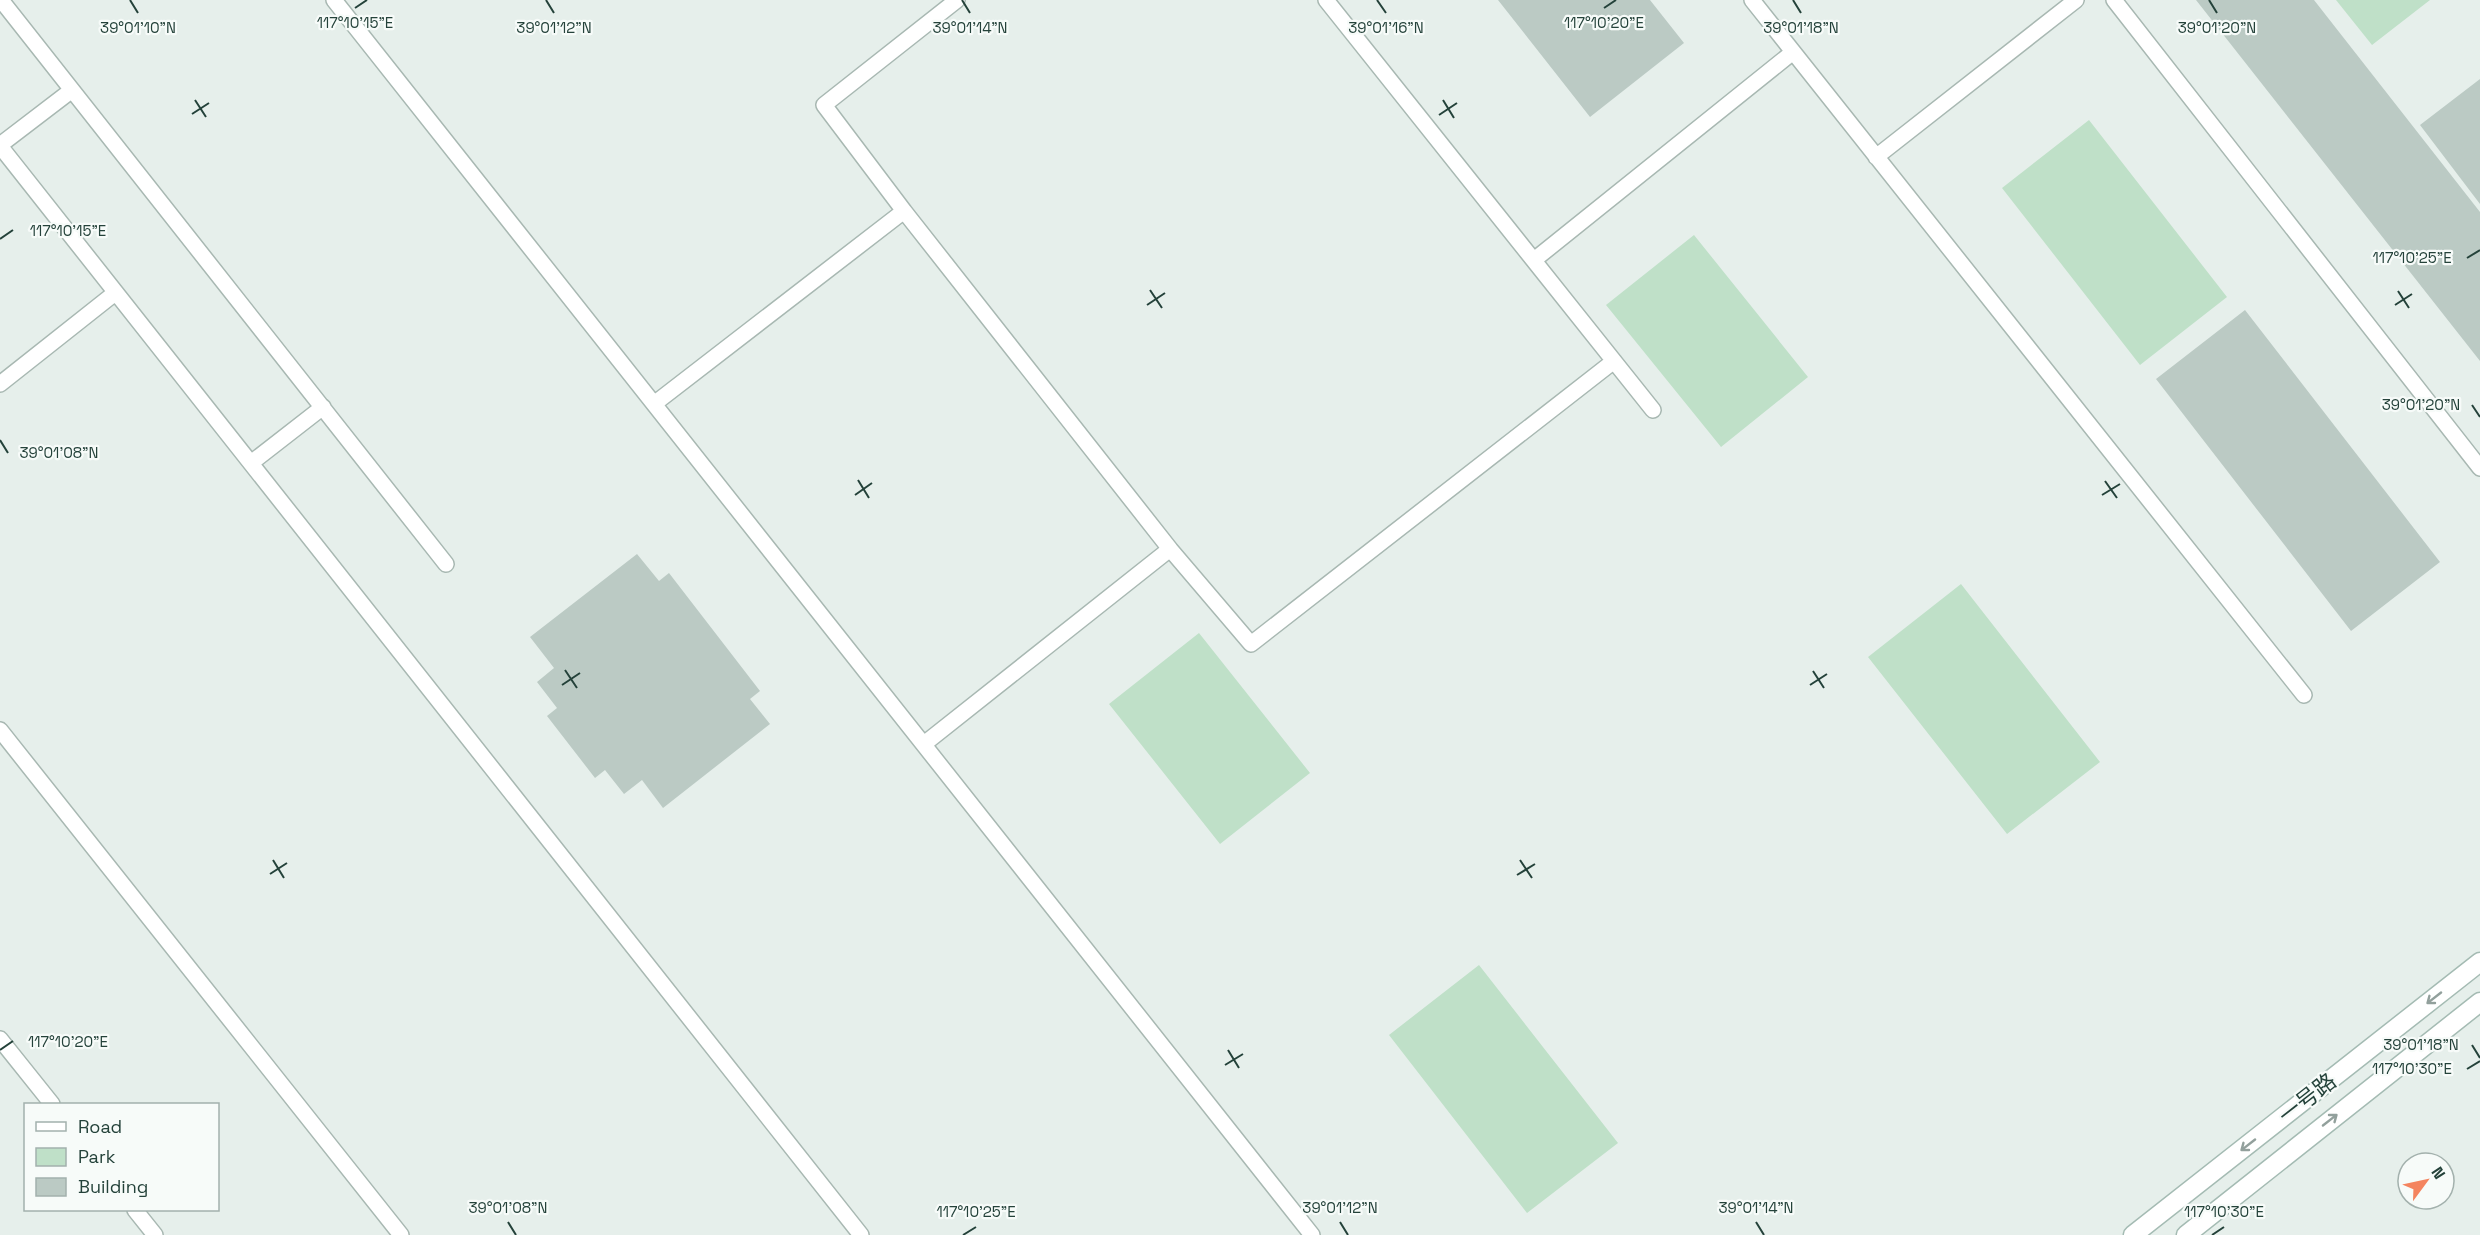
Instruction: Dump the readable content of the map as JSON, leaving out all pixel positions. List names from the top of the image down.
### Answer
{
  "streets": {
    "street": ["一号路"]
  },
  "legend": ["Road", "Park", "Building"],
  "north": "top right",
  "coordinates": [
    "117°10'15\"E",
    "117°10'20\"E",
    "39°01'10\"N",
    "39°01'12\"N",
    "39°01'14\"N",
    "39°01'16\"N",
    "39°01'18\"N",
    "39°01'20\"N",
    "117°10'25\"E",
    "39°01'08\"N",
    "117°10'30\"E"
  ]
}
